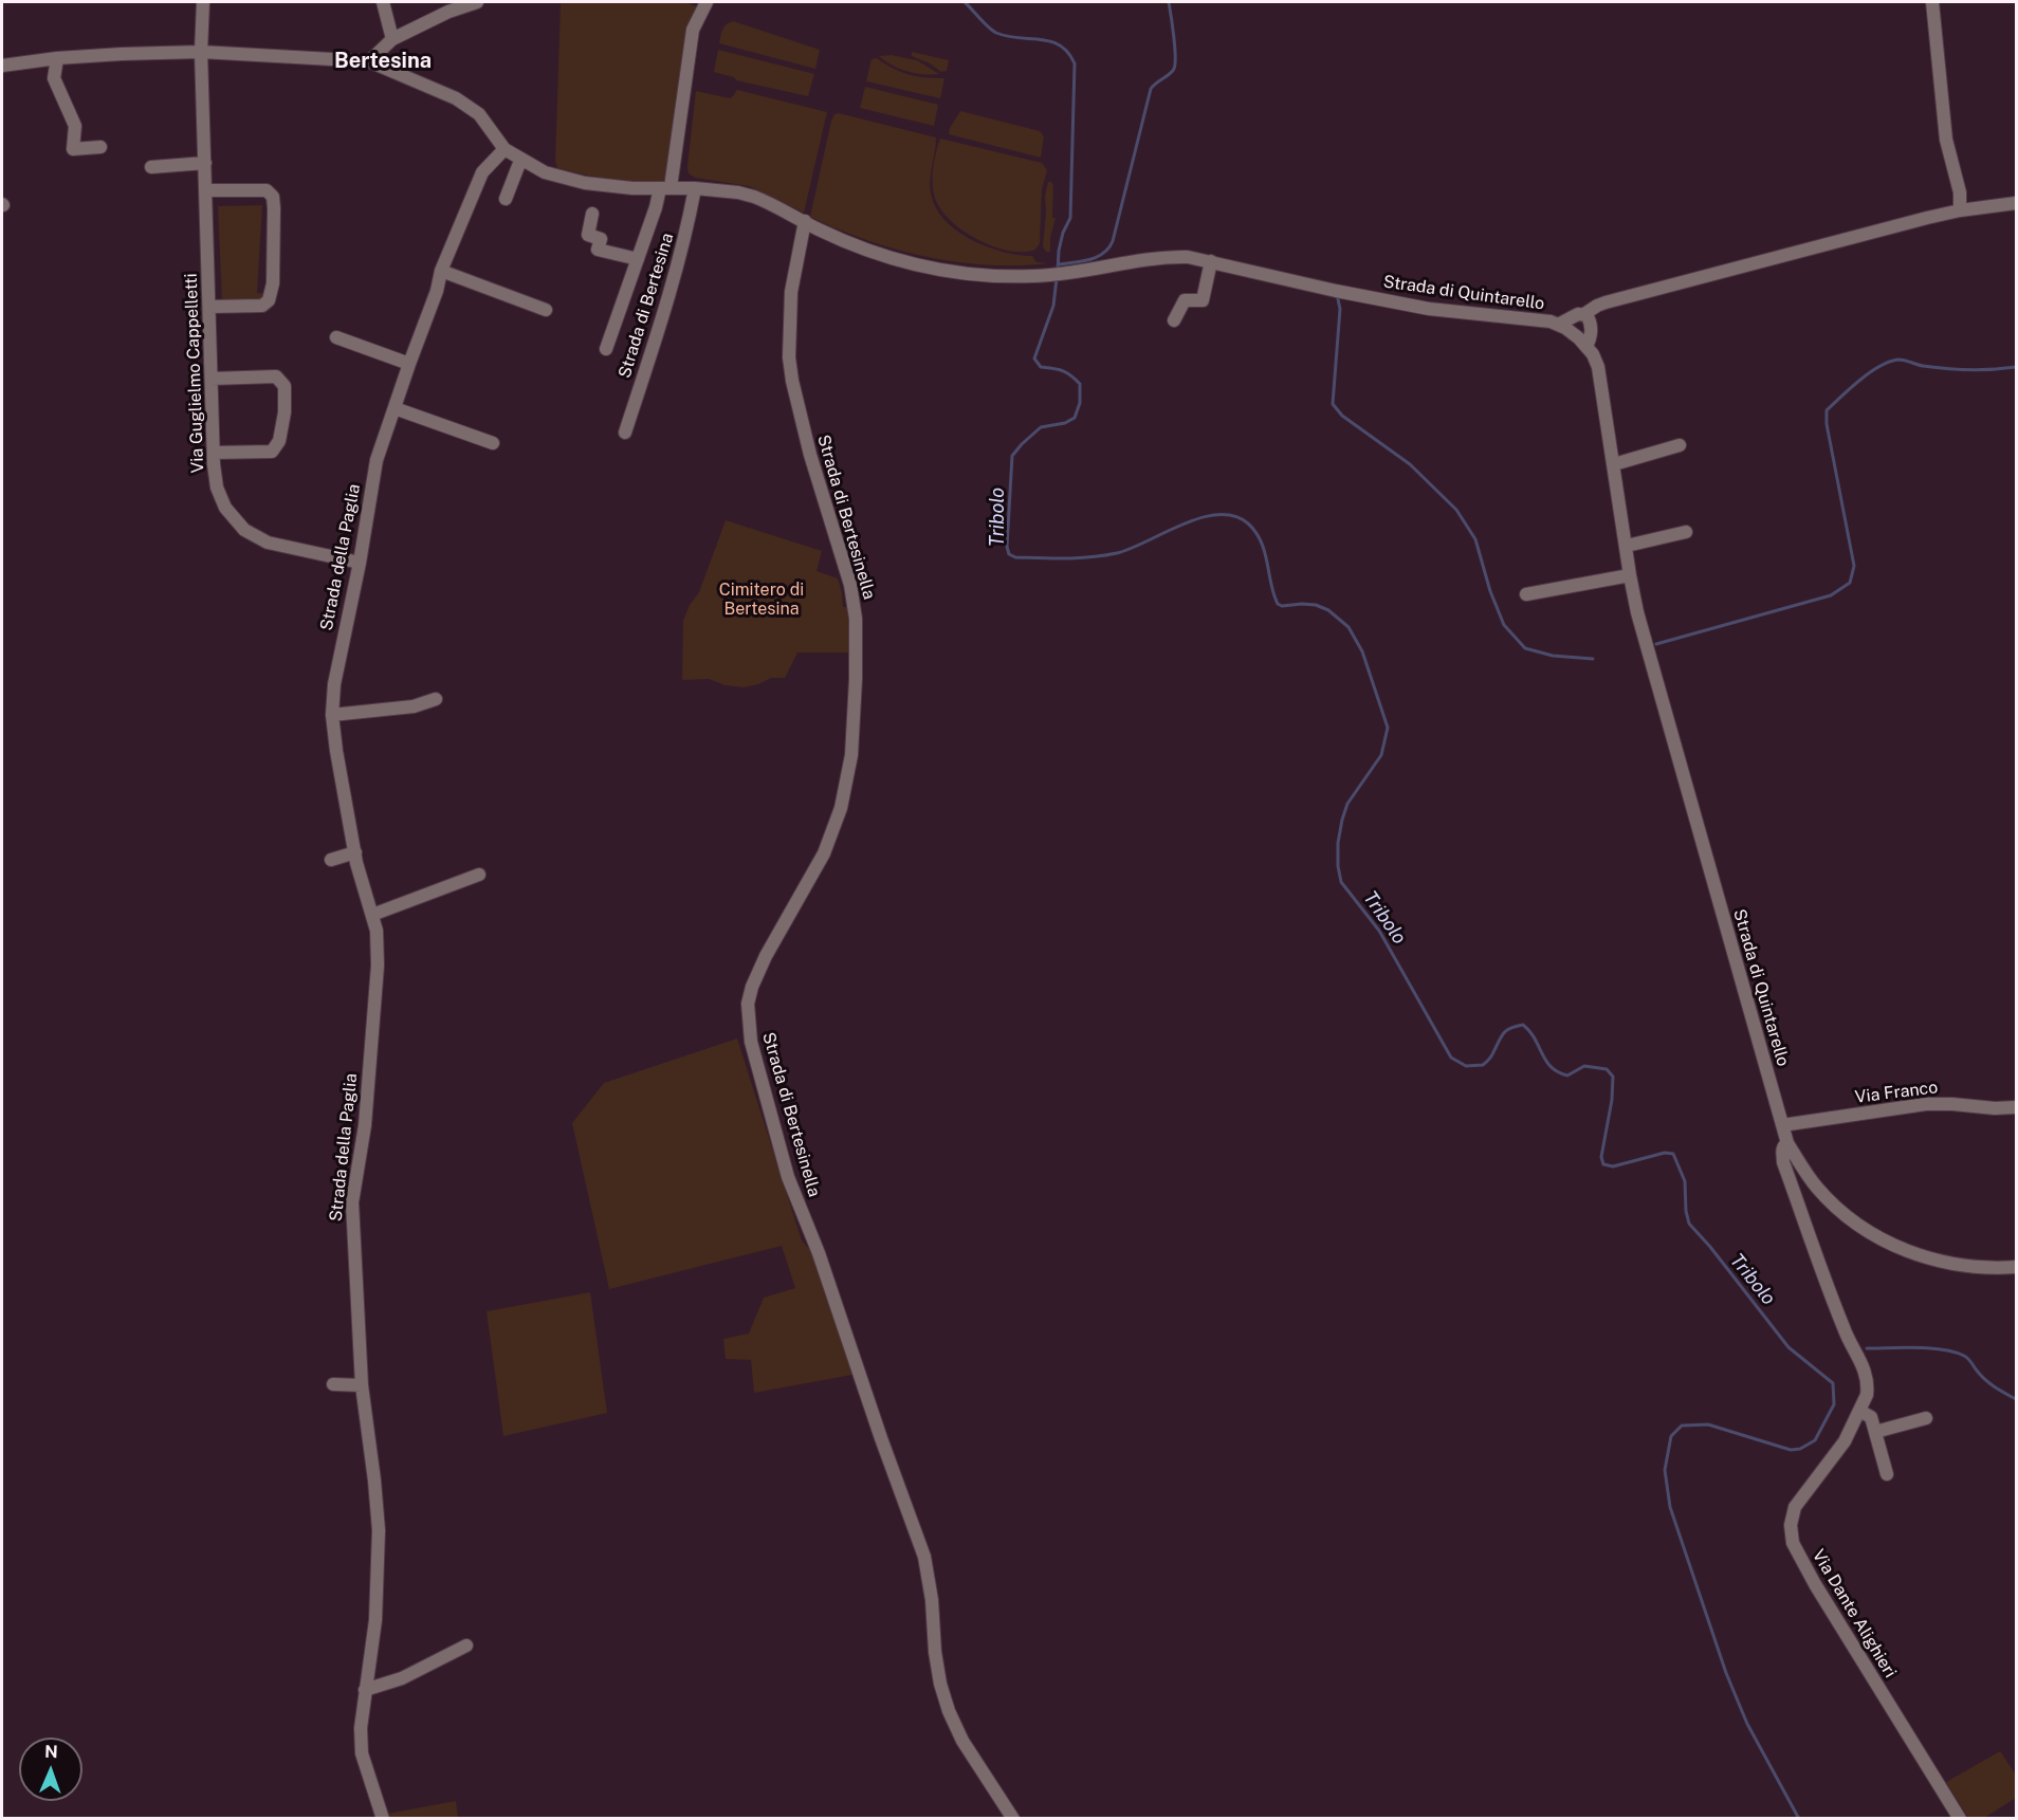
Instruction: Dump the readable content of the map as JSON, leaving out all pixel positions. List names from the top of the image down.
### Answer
{
  "streets": {
    "street": [
      "Strada di Quintarello",
      "Strada di Bertesina",
      "Via Guglielmo Cappelletti",
      "Strada di Bertesinella",
      "Strada della Paglia",
      "Via Franco",
      "Via Dante Alighieri"
    ]
  },
  "crossings": [
    ["Strada di Quintarello", "Strada di Bertesinella"],
    ["Strada di Quintarello", "Via Franco"],
    ["Strada di Quintarello", "Via Dante Alighieri"],
    ["Via Guglielmo Cappelletti", "Strada della Paglia"]
  ],
  "districts": ["Bertesina"],
  "water": ["Tribolo"],
  "parks": ["Cimitero di Bertesina"],
  "north": "top"
}
